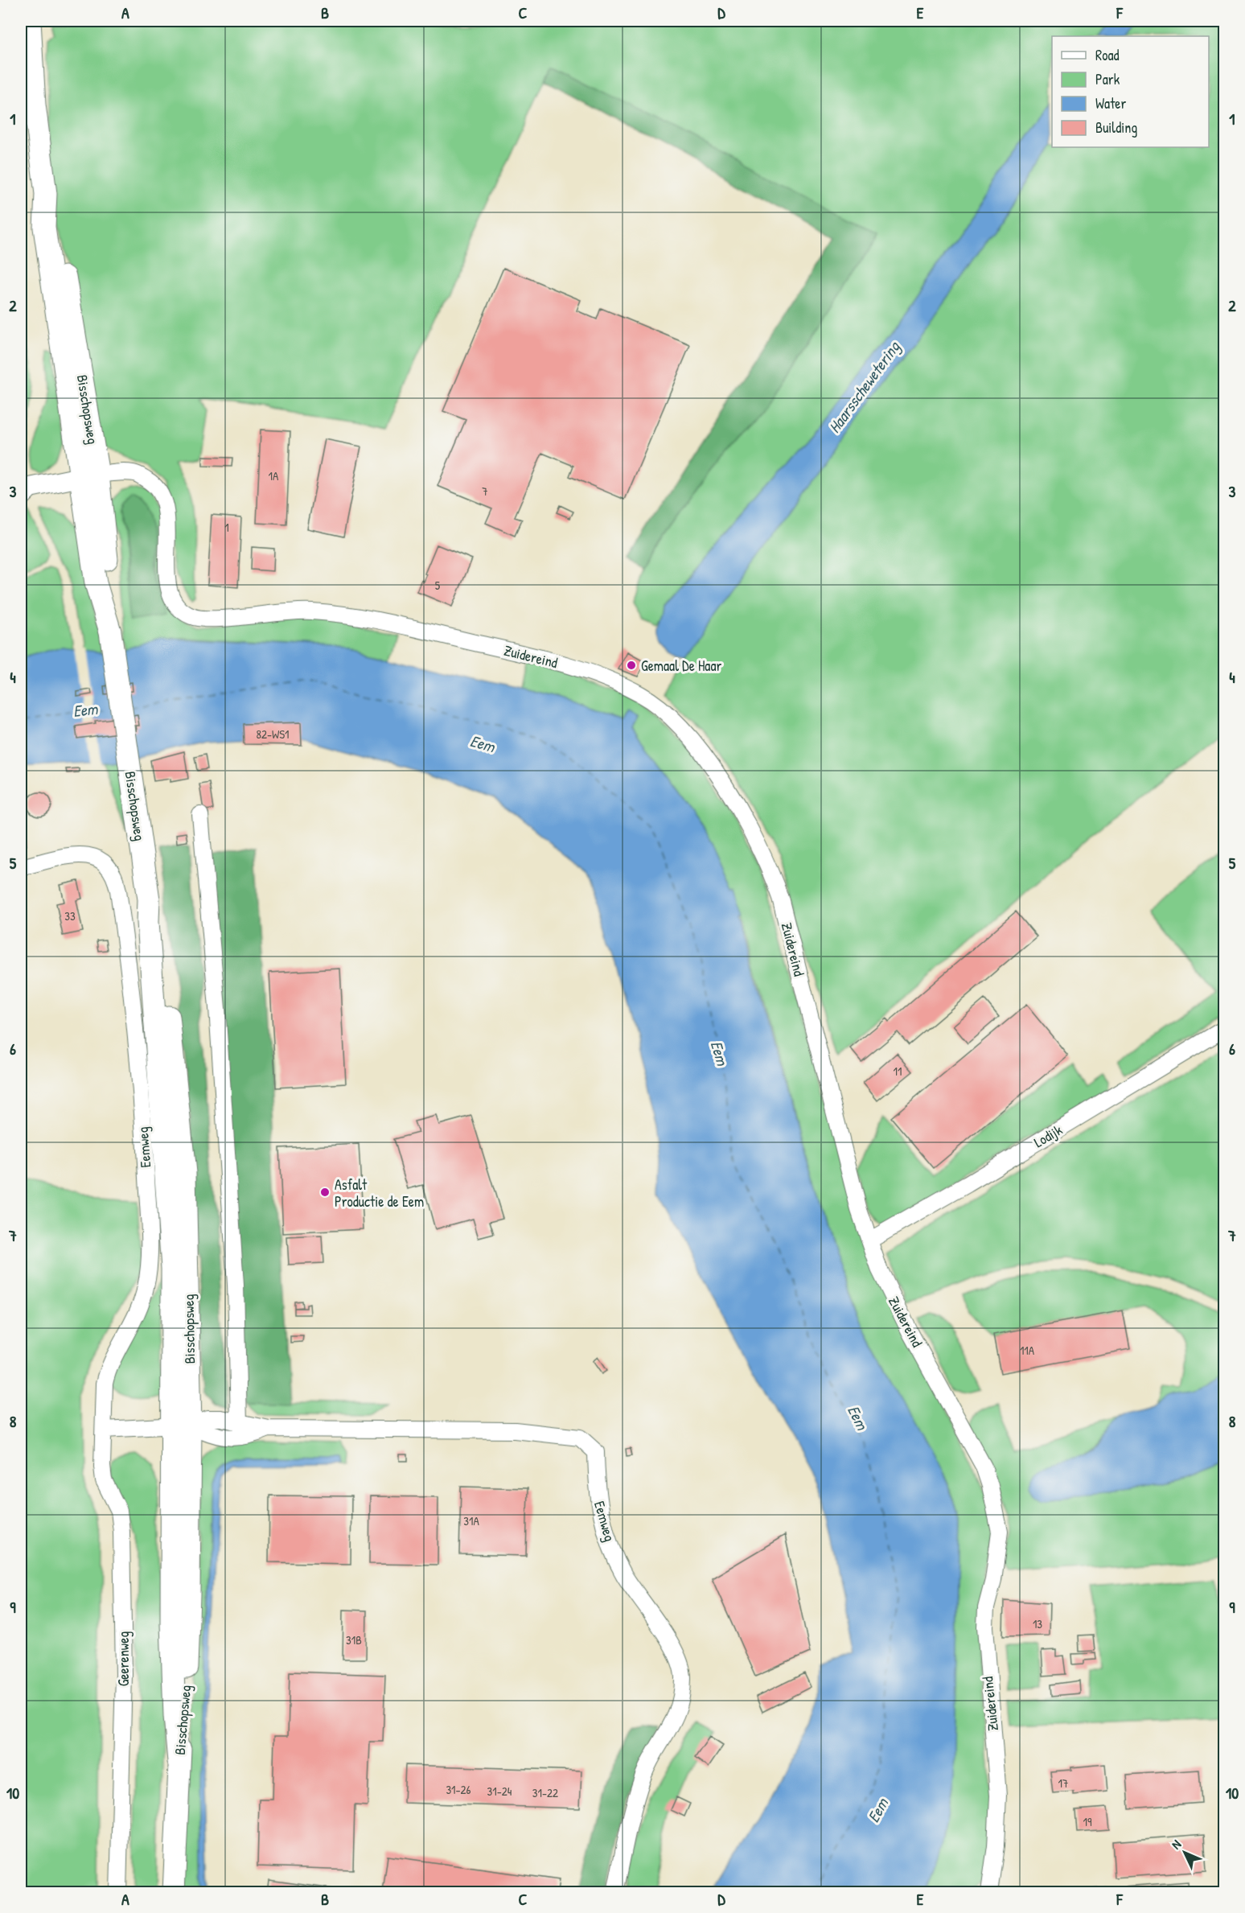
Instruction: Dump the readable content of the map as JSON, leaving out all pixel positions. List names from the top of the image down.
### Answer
{
  "streets": {
    "main road": ["Bisschopsweg"],
    "street": [
      "Zuidereind",
      "Lodijk",
      "Eemweg",
      "Geerenweg"
    ]
  },
  "crossings": [
    ["Bisschopsweg", "Zuidereind"],
    ["Bisschopsweg", "Eemweg"],
    ["Zuidereind", "Lodijk"],
    ["Eemweg", "Geerenweg"]
  ],
  "water": ["Haarsschewetering", "Eem"],
  "places": ["Gemaal De Haar", "Asfalt Productie de Eem"],
  "house_numbers": [
    "1A",
    "7",
    "1",
    "5",
    "82-WS1",
    "33",
    "11",
    "11A",
    "31A",
    "13",
    "31B",
    "17",
    "31-26",
    "31-24",
    "31-22",
    "19"
  ],
  "legend": [
    "Road",
    "Park",
    "Water",
    "Building"
  ],
  "north": "top left",
  "grid": {
    "columns": [
      "A",
      "B",
      "C",
      "D",
      "E",
      "F"
    ],
    "rows": [
      "1",
      "2",
      "3",
      "4",
      "5",
      "6",
      "7",
      "8",
      "9",
      "10"
    ]
  }
}
